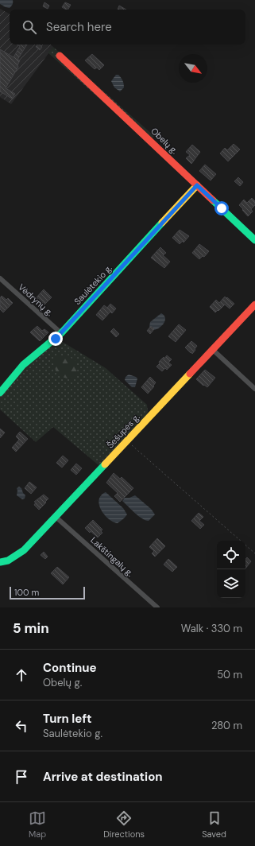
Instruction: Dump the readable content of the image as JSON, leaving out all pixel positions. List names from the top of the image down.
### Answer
{
  "streets": {
    "street": [
      "Obelų g.",
      "Saulėtekio g.",
      "Vėdrynų g.",
      "Šešupės g.",
      "Lakštingalų g."
    ]
  },
  "crossings": [
    ["Obelų g.", "Saulėtekio g."],
    ["Saulėtekio g.", "Vėdrynų g."],
    ["Šešupės g.", "Lakštingalų g."]
  ],
  "scale_bar": "100 m",
  "north": "bottom right",
  "page": {
    "search": "Search here",
    "scale": "100 m",
    "heading": ["5 min", "Walk · 330 m"],
    "list": [
      ["Continue", "Obelų g.", "50 m"],
      ["Turn left", "Saulėtekio g.", "280 m"],
      "Arrive at destination"
    ],
    "nav": ["Map", "Directions", "Saved"]
  }
}
